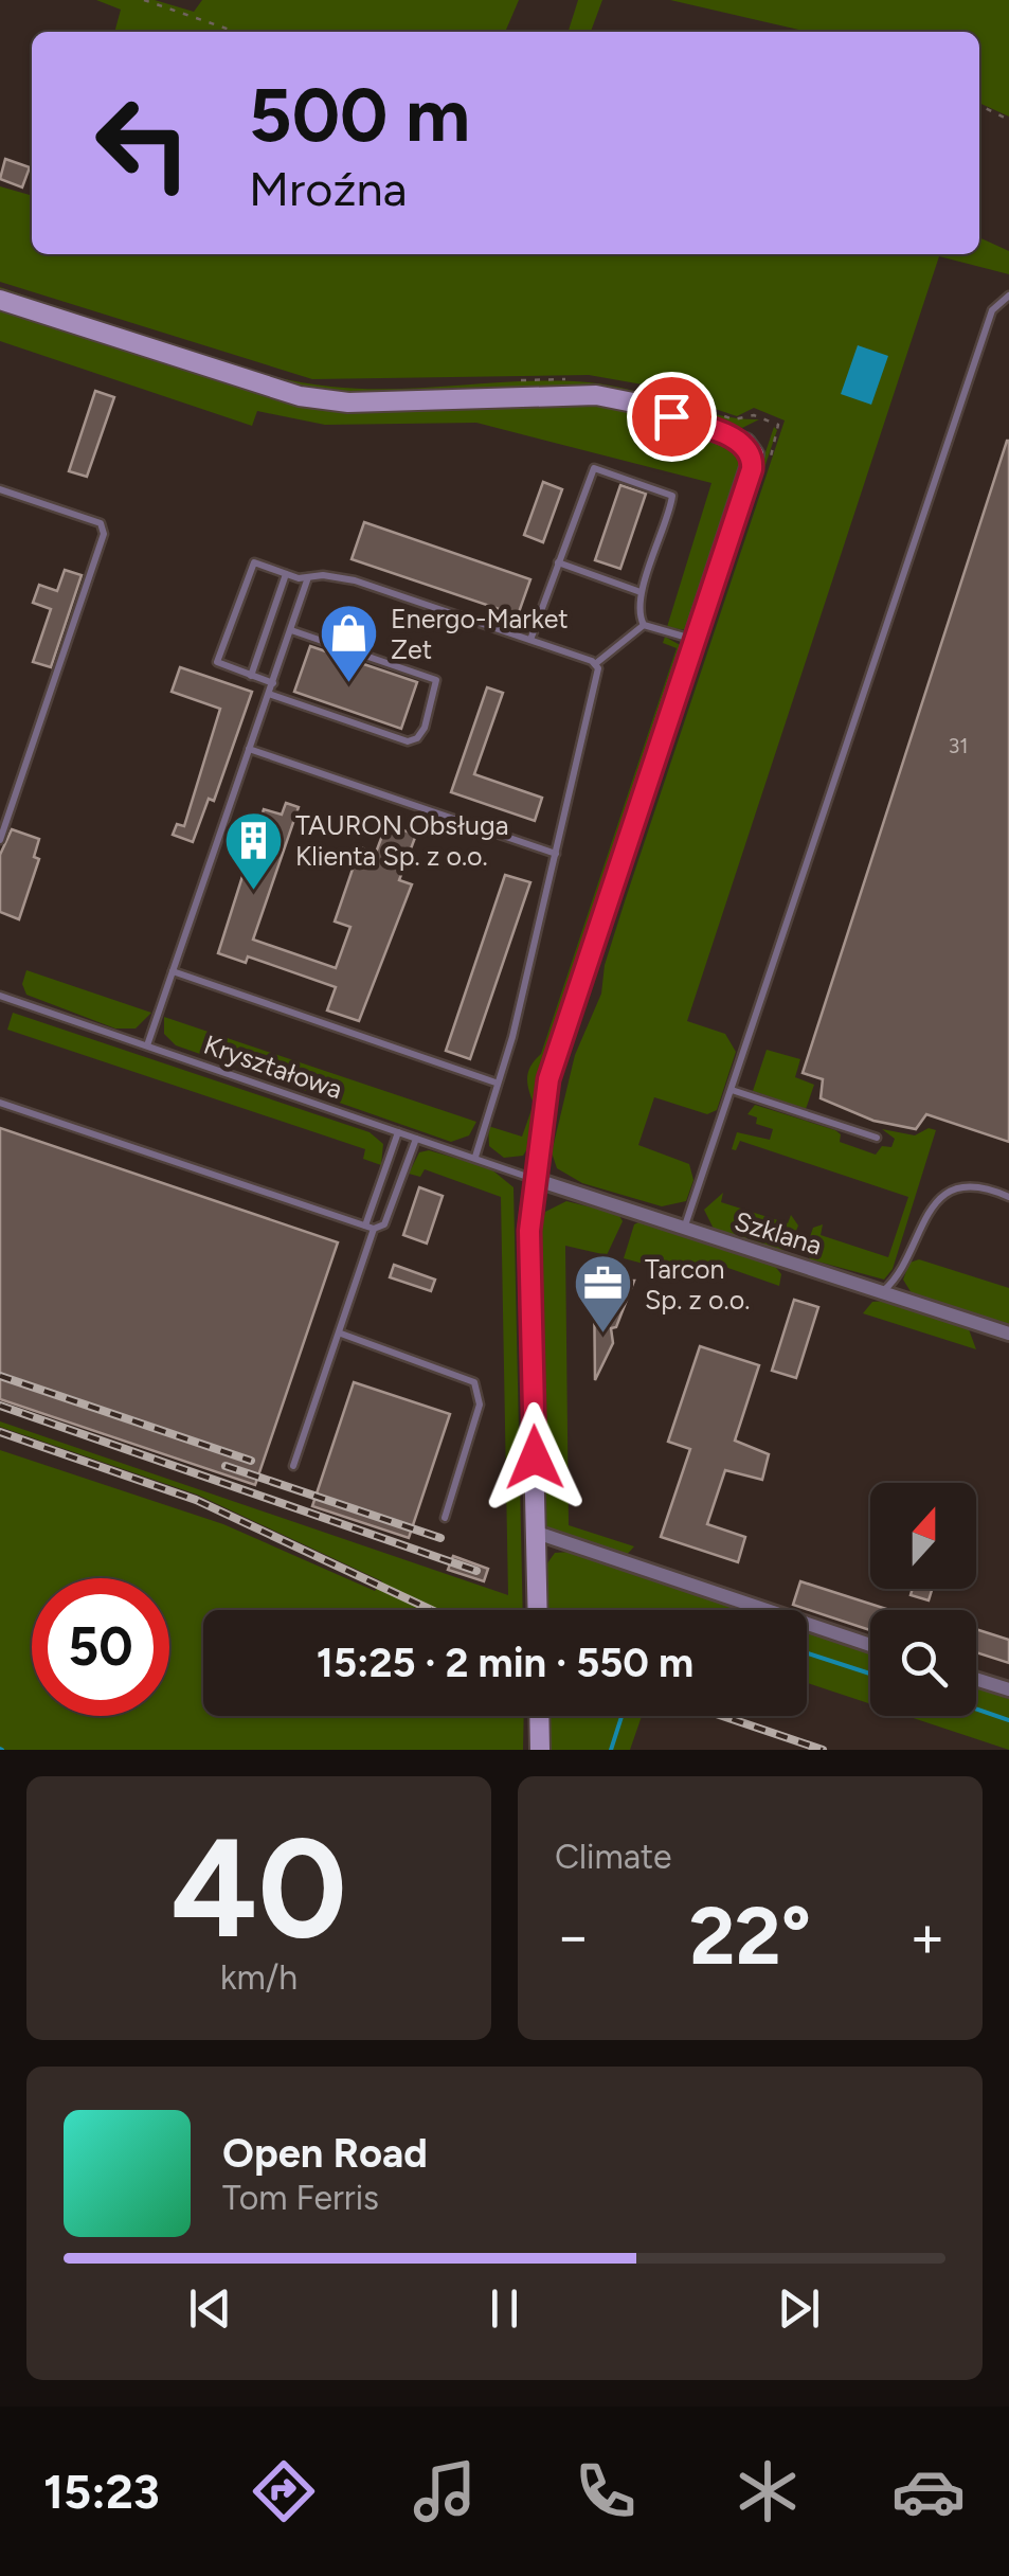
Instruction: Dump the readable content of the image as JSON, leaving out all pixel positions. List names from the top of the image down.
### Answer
{
  "streets": {
    "street": ["Szklana"],
    "lane": ["Kryształowa"]
  },
  "crossings": [
    ["Kryształowa", "Szklana"]
  ],
  "places": {
    "shop": ["Energo-Market Zet"],
    "building": ["TAURON Obsługa Klienta Sp. z o.o."],
    "office": ["Tarcon Sp. z o.o."]
  },
  "house_numbers": ["31"],
  "north": "top",
  "page": {
    "turn": ["500 m", "Mroźna"],
    "limit": "50",
    "trip": "15:25 · 2 min · 550 m",
    "tile": [
      ["40", "km/h"],
      "Climate"
    ],
    "heat": ["−", "22°", "+"],
    "song": ["Open Road", "Tom Ferris"],
    "tabs": "15:23"
  }
}
